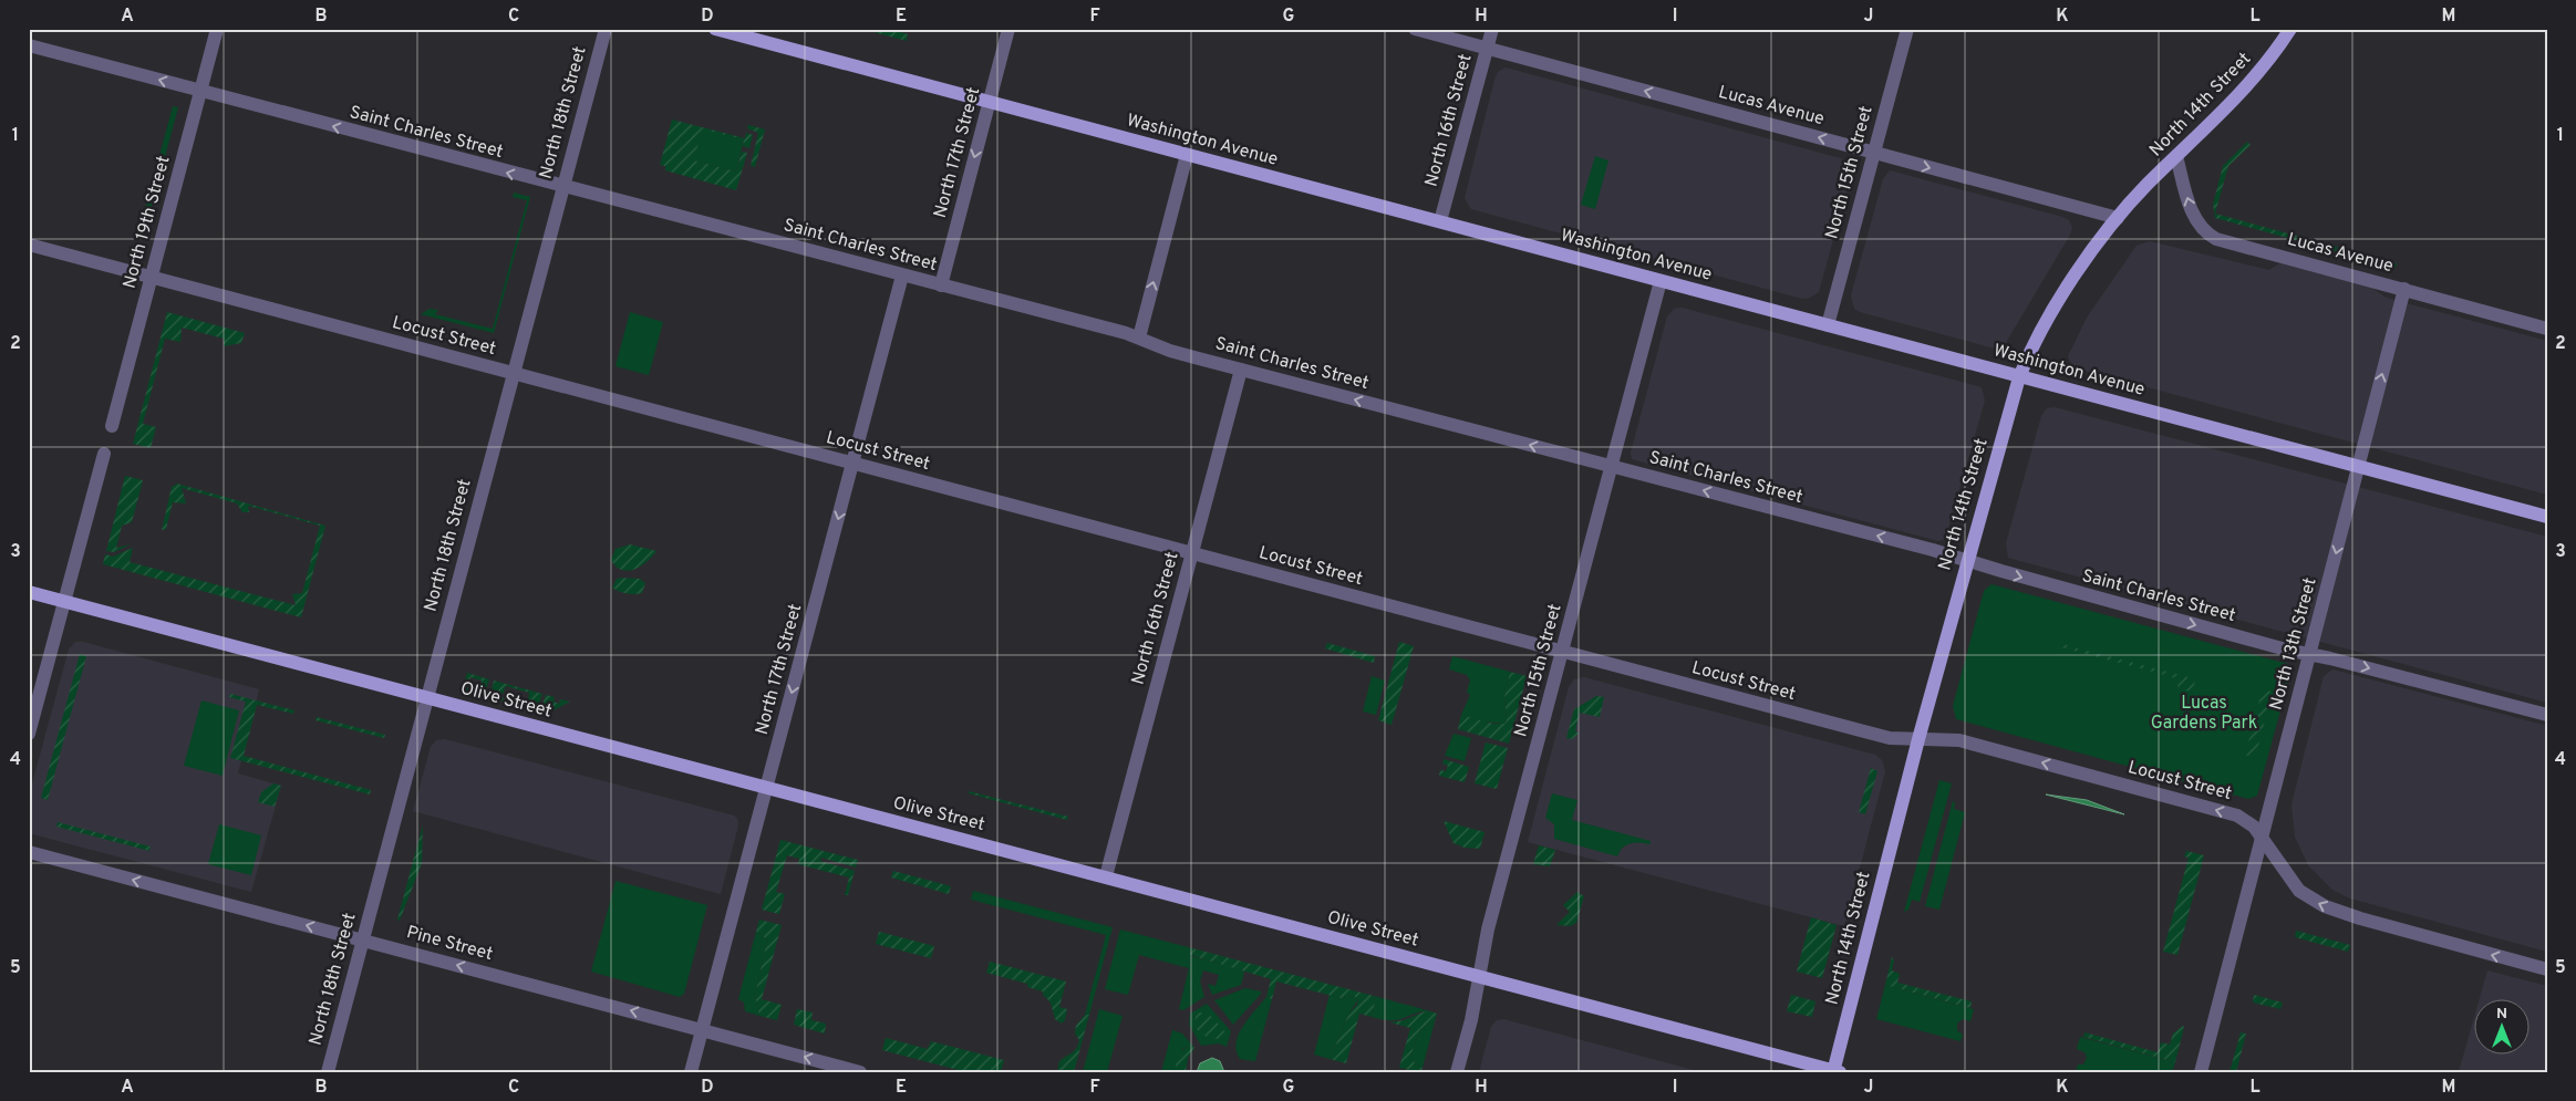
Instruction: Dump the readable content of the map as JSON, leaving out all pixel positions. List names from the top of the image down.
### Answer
{
  "streets": {
    "main road": ["North 14th Street", "Washington Avenue", "Olive Street"],
    "street": [
      "Lucas Avenue",
      "North 18th Street",
      "North 16th Street",
      "Saint Charles Street",
      "North 17th Street",
      "North 15th Street",
      "North 19th Street",
      "Locust Street",
      "North 13th Street",
      "Pine Street"
    ]
  },
  "crossings": [
    ["North 14th Street", "Lucas Avenue"],
    ["North 14th Street", "Saint Charles Street"],
    ["North 14th Street", "Washington Avenue"],
    ["North 14th Street", "Locust Street"],
    ["North 14th Street", "Olive Street"],
    ["Lucas Avenue", "North 16th Street"],
    ["Lucas Avenue", "North 15th Street"],
    ["Lucas Avenue", "North 13th Street"],
    ["North 18th Street", "Saint Charles Street"],
    ["North 18th Street", "Locust Street"],
    ["North 18th Street", "Olive Street"],
    ["North 18th Street", "Pine Street"],
    ["North 16th Street", "Saint Charles Street"],
    ["North 16th Street", "Washington Avenue"],
    ["North 16th Street", "Locust Street"],
    ["North 16th Street", "Olive Street"],
    ["Saint Charles Street", "North 17th Street"],
    ["Saint Charles Street", "North 15th Street"],
    ["Saint Charles Street", "North 19th Street"],
    ["Saint Charles Street", "North 13th Street"],
    ["Washington Avenue", "North 17th Street"],
    ["Washington Avenue", "North 15th Street"],
    ["Washington Avenue", "North 13th Street"],
    ["North 17th Street", "Locust Street"],
    ["North 17th Street", "Olive Street"],
    ["North 17th Street", "Pine Street"],
    ["North 15th Street", "Locust Street"],
    ["North 15th Street", "Olive Street"],
    ["North 19th Street", "Locust Street"],
    ["Locust Street", "North 13th Street"]
  ],
  "one_way": ["North 17th Street", "Pine Street"],
  "parks": ["Lucas Gardens Park"],
  "north": "top",
  "grid": {
    "columns": [
      "A",
      "B",
      "C",
      "D",
      "E",
      "F",
      "G",
      "H",
      "I",
      "J",
      "K",
      "L",
      "M"
    ],
    "rows": [
      "1",
      "2",
      "3",
      "4",
      "5"
    ]
  }
}
